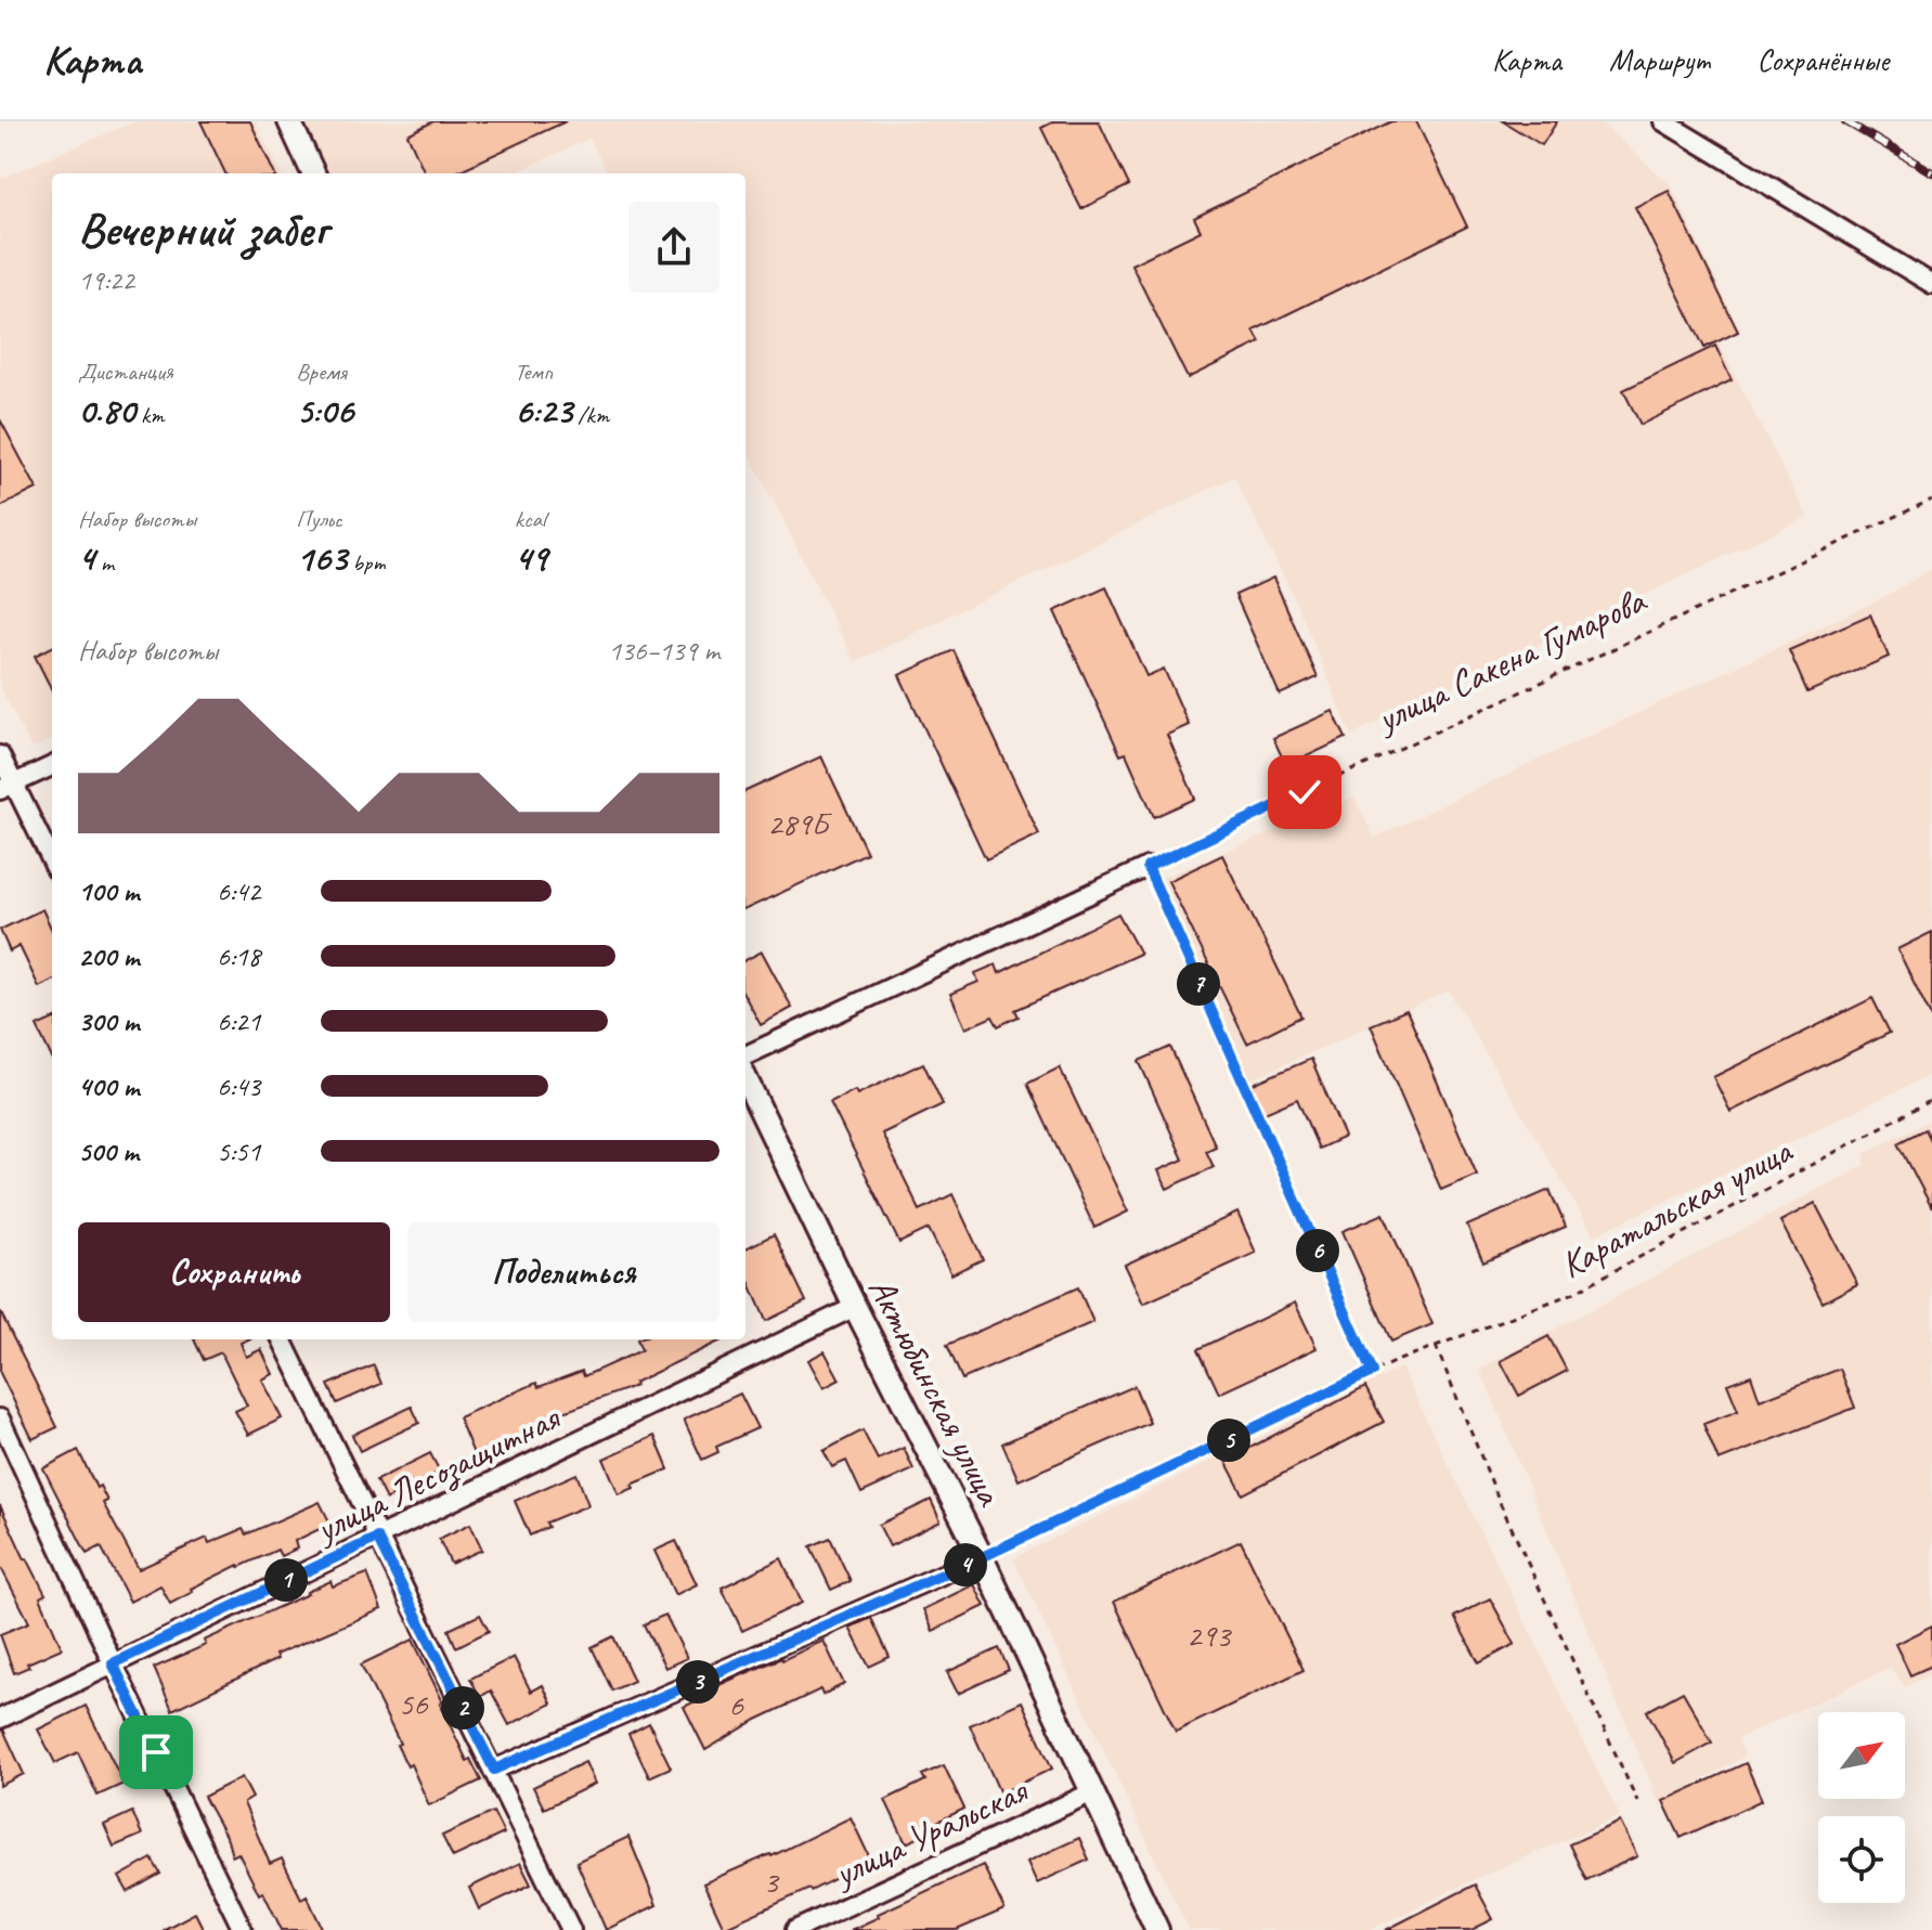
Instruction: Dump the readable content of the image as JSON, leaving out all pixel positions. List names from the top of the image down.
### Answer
{
  "streets": {
    "street": ["Актюбинская улица", "улица Лесозащитная", "улица Уральская"],
    "path": ["улица Сакена Гумарова", "Каратальская улица"]
  },
  "crossings": [
    ["Каратальская улица", "Актюбинская улица"],
    ["Актюбинская улица", "улица Лесозащитная"],
    ["Актюбинская улица", "улица Уральская"]
  ],
  "house_numbers": [
    "289Б",
    "293",
    "56",
    "6",
    "3"
  ],
  "north": "top right",
  "page": {
    "header": "Карта",
    "nav": ["Карта", "Маршрут", "Сохранённые"],
    "heading": ["Вечерний забег", "19:22"],
    "stats": [
      ["Дистанция", "0.80 km"],
      ["Время", "5:06"],
      ["Темп", "6:23 /km"],
      ["Набор высоты", "4 m"],
      ["Пульс", "163 bpm"],
      ["kcal", "49"]
    ],
    "chart": ["Набор высоты", "136–139 m"],
    "list": [
      {
        "name": "100 m",
        "note": "6:42"
      },
      {
        "name": "200 m",
        "note": "6:18"
      },
      {
        "name": "300 m",
        "note": "6:21"
      },
      {
        "name": "400 m",
        "note": "6:43"
      },
      {
        "name": "500 m",
        "note": "5:51"
      }
    ],
    "pins": [
      "7",
      "6",
      "5",
      "4",
      "1",
      "3",
      "2"
    ],
    "buttons": ["Сохранить", "Поделиться"]
  }
}
